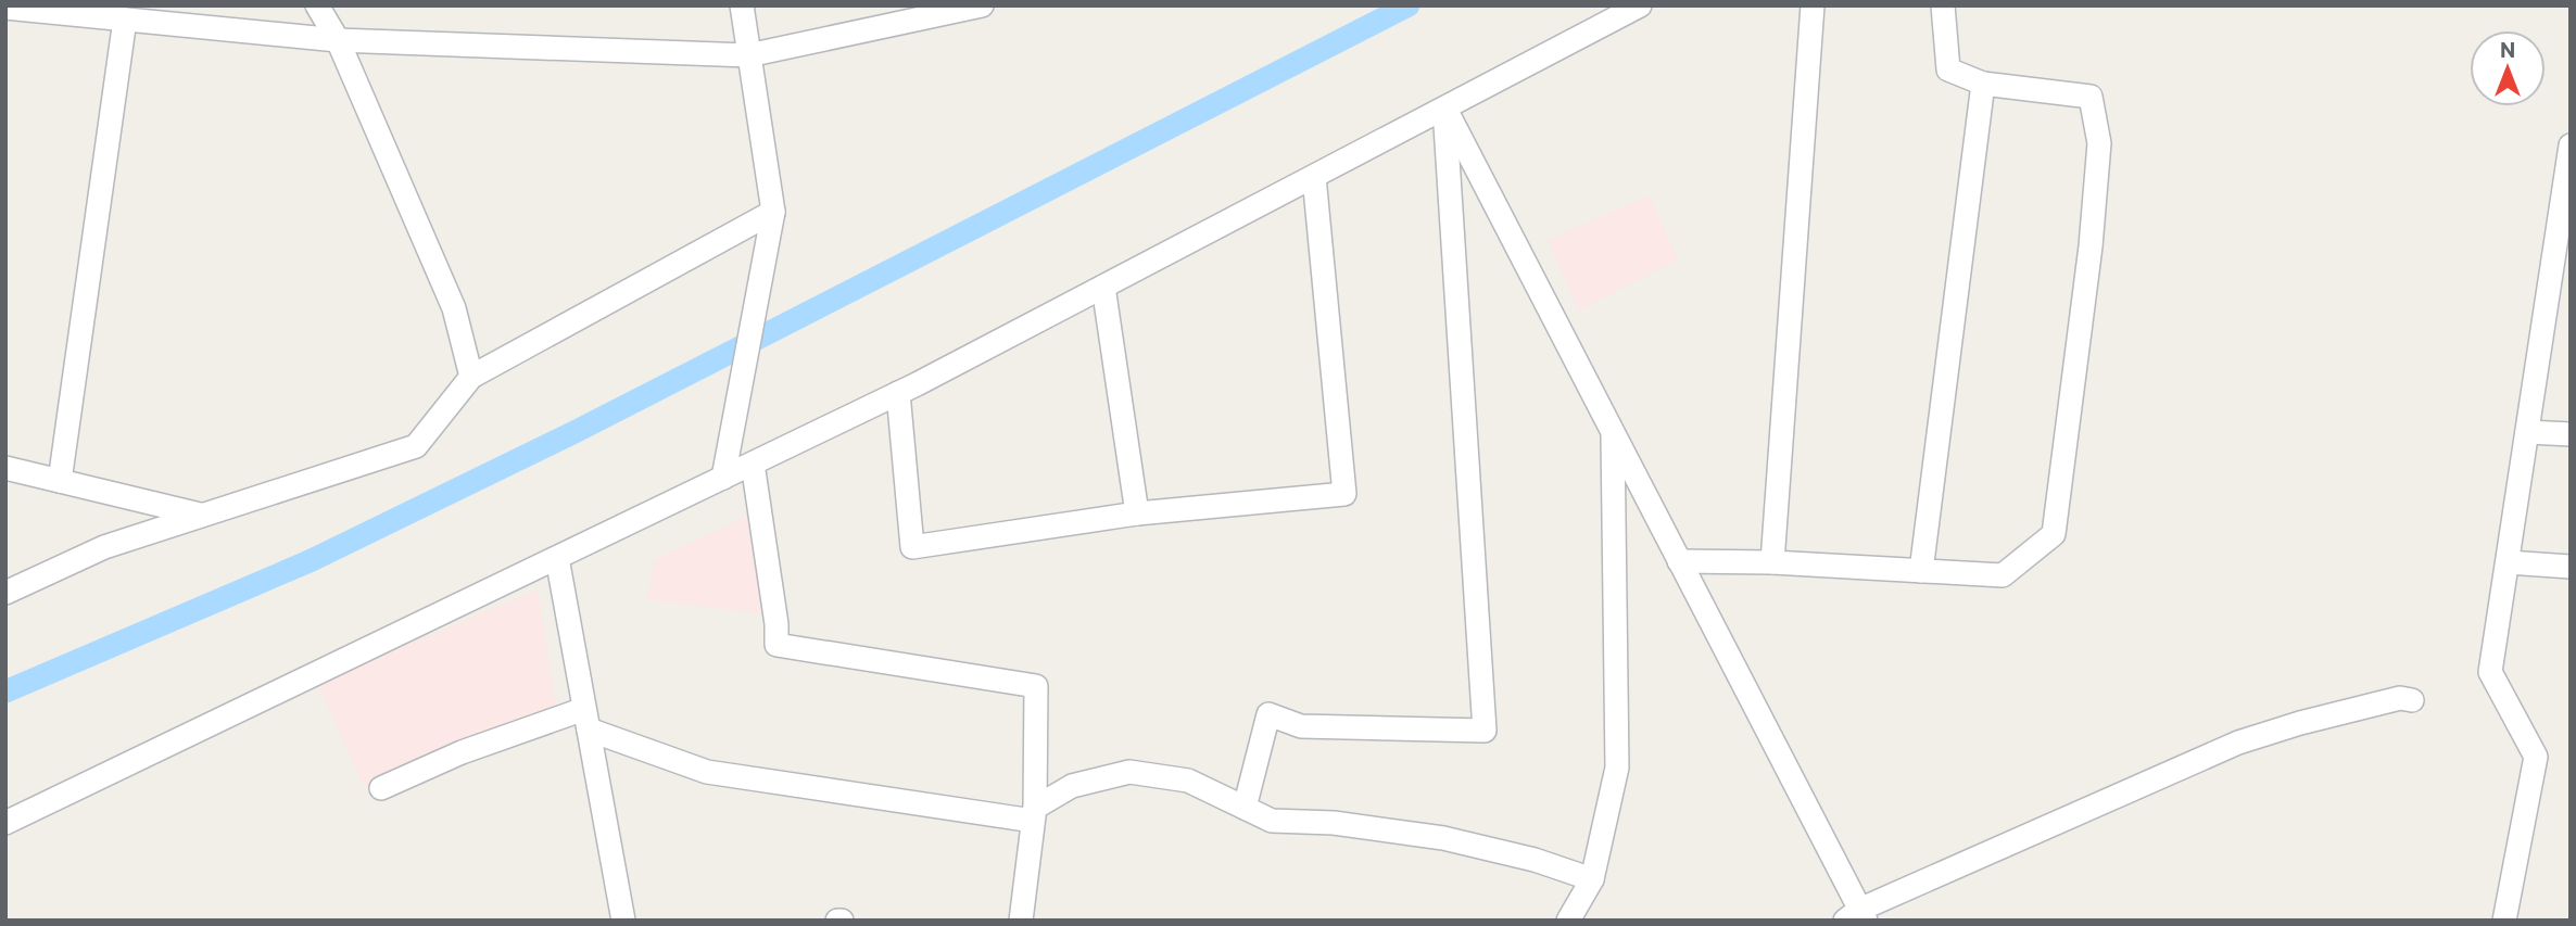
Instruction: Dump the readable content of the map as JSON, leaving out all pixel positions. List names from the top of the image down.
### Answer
{
  "north": "top"
}
